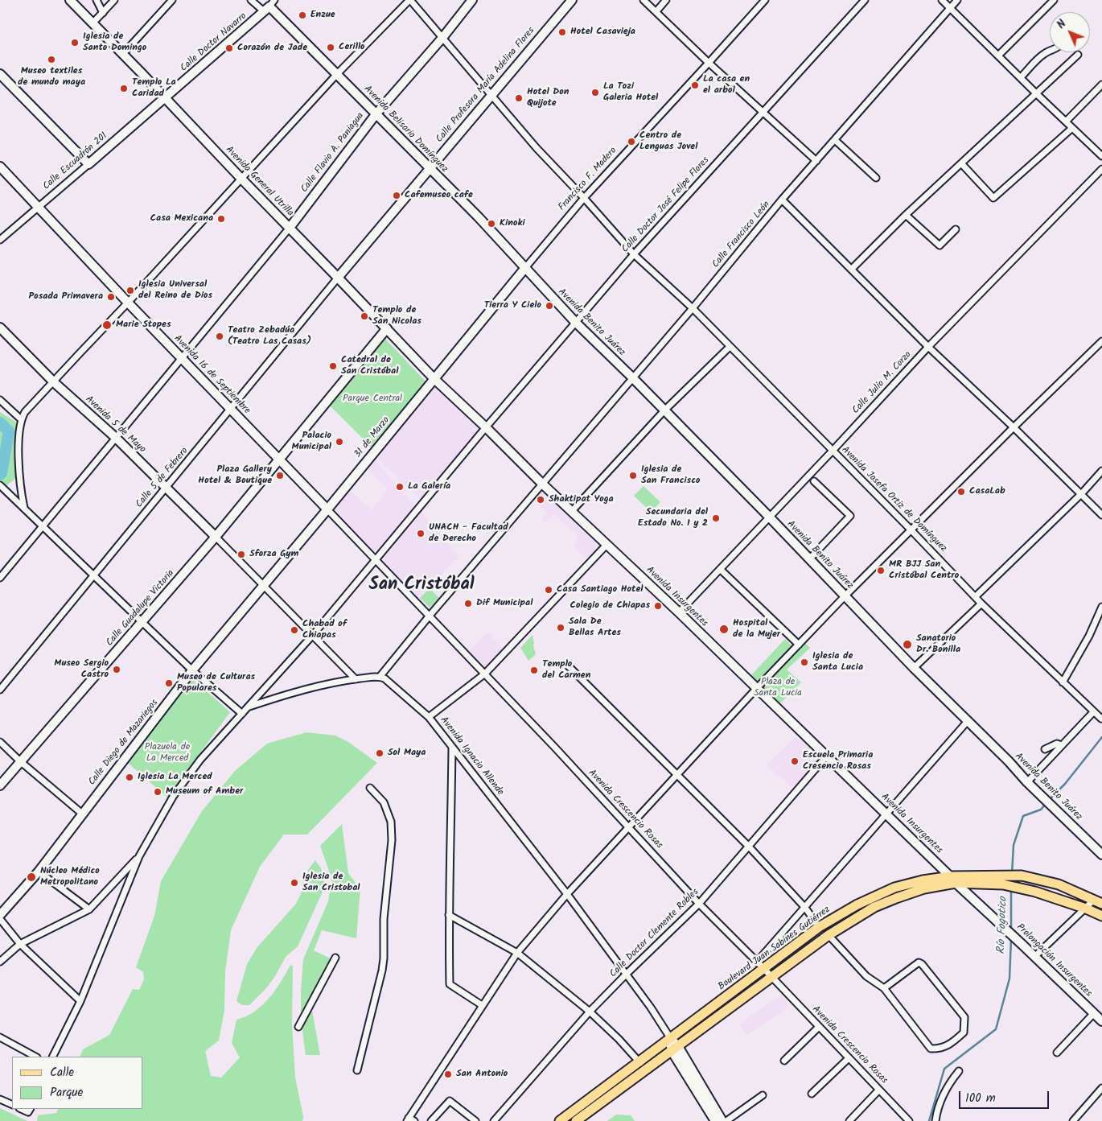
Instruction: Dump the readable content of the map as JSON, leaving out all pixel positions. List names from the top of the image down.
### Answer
{
  "streets": {
    "main road": ["Boulevard Juan Sabines Gutiérrez"],
    "street": [
      "Calle Doctor Navarro",
      "Calle Profesora María Adelina Flores",
      "Avenida Belisario Domínguez",
      "Calle Flavio A. Paniagua",
      "Calle Escuadrón 201",
      "Francisco F. Madero",
      "Avenida General Utrilla",
      "Calle Doctor José Felipe Flores",
      "Calle Francisco León",
      "Avenida Benito Juárez",
      "Avenida 16 de Septiembre",
      "Calle Julio M. Corzo",
      "Avenida 5 de Mayo",
      "31 de Marzo",
      "Calle 5 de Febrero",
      "Avenida Josefa Ortiz de Domínguez",
      "Avenida Insurgentes",
      "Calle Guadalupe Victoria",
      "Calle Diego de Mazariegos",
      "Avenida Ignacio Allende",
      "Avenida Crescencio Rosas",
      "Calle Doctor Clemente Robles",
      "Prolongación Insurgentes"
    ]
  },
  "crossings": [
    ["Calle Doctor Navarro", "Avenida Belisario Domínguez"],
    ["Calle Doctor Navarro", "Calle Escuadrón 201"],
    ["Calle Doctor Navarro", "Avenida General Utrilla"],
    ["Calle Profesora María Adelina Flores", "Avenida Belisario Domínguez"],
    ["Calle Profesora María Adelina Flores", "Avenida General Utrilla"],
    ["Calle Profesora María Adelina Flores", "Calle 5 de Febrero"],
    ["Calle Profesora María Adelina Flores", "Avenida Josefa Ortiz de Domínguez"],
    ["Avenida Belisario Domínguez", "Calle Flavio A. Paniagua"],
    ["Avenida Belisario Domínguez", "Francisco F. Madero"],
    ["Avenida Belisario Domínguez", "Avenida Benito Juárez"],
    ["Calle Flavio A. Paniagua", "Avenida General Utrilla"],
    ["Calle Flavio A. Paniagua", "Avenida Josefa Ortiz de Domínguez"],
    ["Calle Escuadrón 201", "Avenida General Utrilla"],
    ["Calle Escuadrón 201", "Avenida 16 de Septiembre"],
    ["Francisco F. Madero", "Avenida General Utrilla"],
    ["Francisco F. Madero", "Avenida Benito Juárez"],
    ["Francisco F. Madero", "31 de Marzo"],
    ["Francisco F. Madero", "Avenida Josefa Ortiz de Domínguez"],
    ["Francisco F. Madero", "Avenida Insurgentes"],
    ["Avenida General Utrilla", "31 de Marzo"],
    ["Avenida General Utrilla", "Calle 5 de Febrero"],
    ["Avenida General Utrilla", "Avenida Insurgentes"],
    ["Avenida General Utrilla", "Calle Guadalupe Victoria"],
    ["Calle Doctor José Felipe Flores", "Avenida Benito Juárez"],
    ["Calle Doctor José Felipe Flores", "Avenida Josefa Ortiz de Domínguez"],
    ["Calle Doctor José Felipe Flores", "Avenida Insurgentes"],
    ["Calle Doctor José Felipe Flores", "Avenida Crescencio Rosas"],
    ["Calle Francisco León", "Avenida Benito Juárez"],
    ["Calle Francisco León", "Avenida Josefa Ortiz de Domínguez"],
    ["Calle Francisco León", "Avenida Insurgentes"],
    ["Calle Francisco León", "Avenida Ignacio Allende"],
    ["Calle Francisco León", "Avenida Crescencio Rosas"],
    ["Avenida Benito Juárez", "Calle Julio M. Corzo"],
    ["Avenida 16 de Septiembre", "31 de Marzo"],
    ["Avenida 16 de Septiembre", "Calle 5 de Febrero"],
    ["Avenida 16 de Septiembre", "Calle Guadalupe Victoria"],
    ["Avenida 16 de Septiembre", "Calle Diego de Mazariegos"],
    ["Avenida 16 de Septiembre", "Avenida Crescencio Rosas"],
    ["Calle Julio M. Corzo", "Avenida Josefa Ortiz de Domínguez"],
    ["Calle Julio M. Corzo", "Avenida Insurgentes"],
    ["Avenida 5 de Mayo", "Calle 5 de Febrero"],
    ["Avenida 5 de Mayo", "Calle Guadalupe Victoria"],
    ["31 de Marzo", "Avenida Insurgentes"],
    ["31 de Marzo", "Calle Diego de Mazariegos"],
    ["31 de Marzo", "Avenida Crescencio Rosas"],
    ["Avenida Insurgentes", "Calle Doctor Clemente Robles"],
    ["Avenida Insurgentes", "Boulevard Juan Sabines Gutiérrez"],
    ["Avenida Insurgentes", "Prolongación Insurgentes"],
    ["Calle Diego de Mazariegos", "Avenida Crescencio Rosas"],
    ["Avenida Ignacio Allende", "Calle Doctor Clemente Robles"],
    ["Avenida Ignacio Allende", "Boulevard Juan Sabines Gutiérrez"],
    ["Avenida Crescencio Rosas", "Calle Doctor Clemente Robles"],
    ["Avenida Crescencio Rosas", "Boulevard Juan Sabines Gutiérrez"],
    ["Boulevard Juan Sabines Gutiérrez", "Prolongación Insurgentes"]
  ],
  "districts": ["San Cristóbal"],
  "water": ["Río Fogotico"],
  "parks": ["Parque Central", "Plaza de Santa Lucia", "Plazuela de La Merced"],
  "places": [
    "Enzue",
    "Hotel Casavieja",
    "Iglesia de Santo Domingo",
    "Cerillo",
    "Corazón de Jade",
    "Museo textiles de mundo maya",
    "La casa en el arbol",
    "Templo La Caridad",
    "La Tozi Galeria Hotel",
    "Hotel Don Quijote",
    "Centro de Lenguas Jovel",
    "Cafemuseo cafe",
    "Casa Mexicana",
    "Kinoki",
    "Iglesia Universal del Reino de Dios",
    "Posada Primavera",
    "Tierra Y Cielo",
    "Templo de San Nicolas",
    "Marie Stopes",
    "Teatro Zebadúa (Teatro Las Casas)",
    "Catedral de San Cristóbal",
    "Palacio Municipal",
    "Plaza Gallery Hotel & Boutique",
    "Iglesia de San Francisco",
    "La Galería",
    "CasaLab",
    "Shaktipat Yoga",
    "Secundaria del Estado No. 1 y 2",
    "UNACH - Facultad de Derecho",
    "Sforza Gym",
    "MR BJJ San Cristóbal Centro",
    "Casa Santiago Hotel",
    "Dif Municipal",
    "Colegio de Chiapas",
    "Sala De Bellas Artes",
    "Hospital de la Mujer",
    "Chabad of Chiapas",
    "Sanatorio Dr. Bonilla",
    "Iglesia de Santa Lucia",
    "Museo Sergio Castro",
    "Templo del Carmen",
    "Museo de Culturas Populares",
    "Sol Maya",
    "Escuela Primaria Cresencio Rosas",
    "Iglesia La Merced",
    "Museum of Amber",
    "Núcleo Médico Metropolitano",
    "Iglesia de San Cristobal",
    "San Antonio"
  ],
  "legend": ["Calle", "Parque"],
  "scale_bar": "100 m",
  "north": "top left"
}
